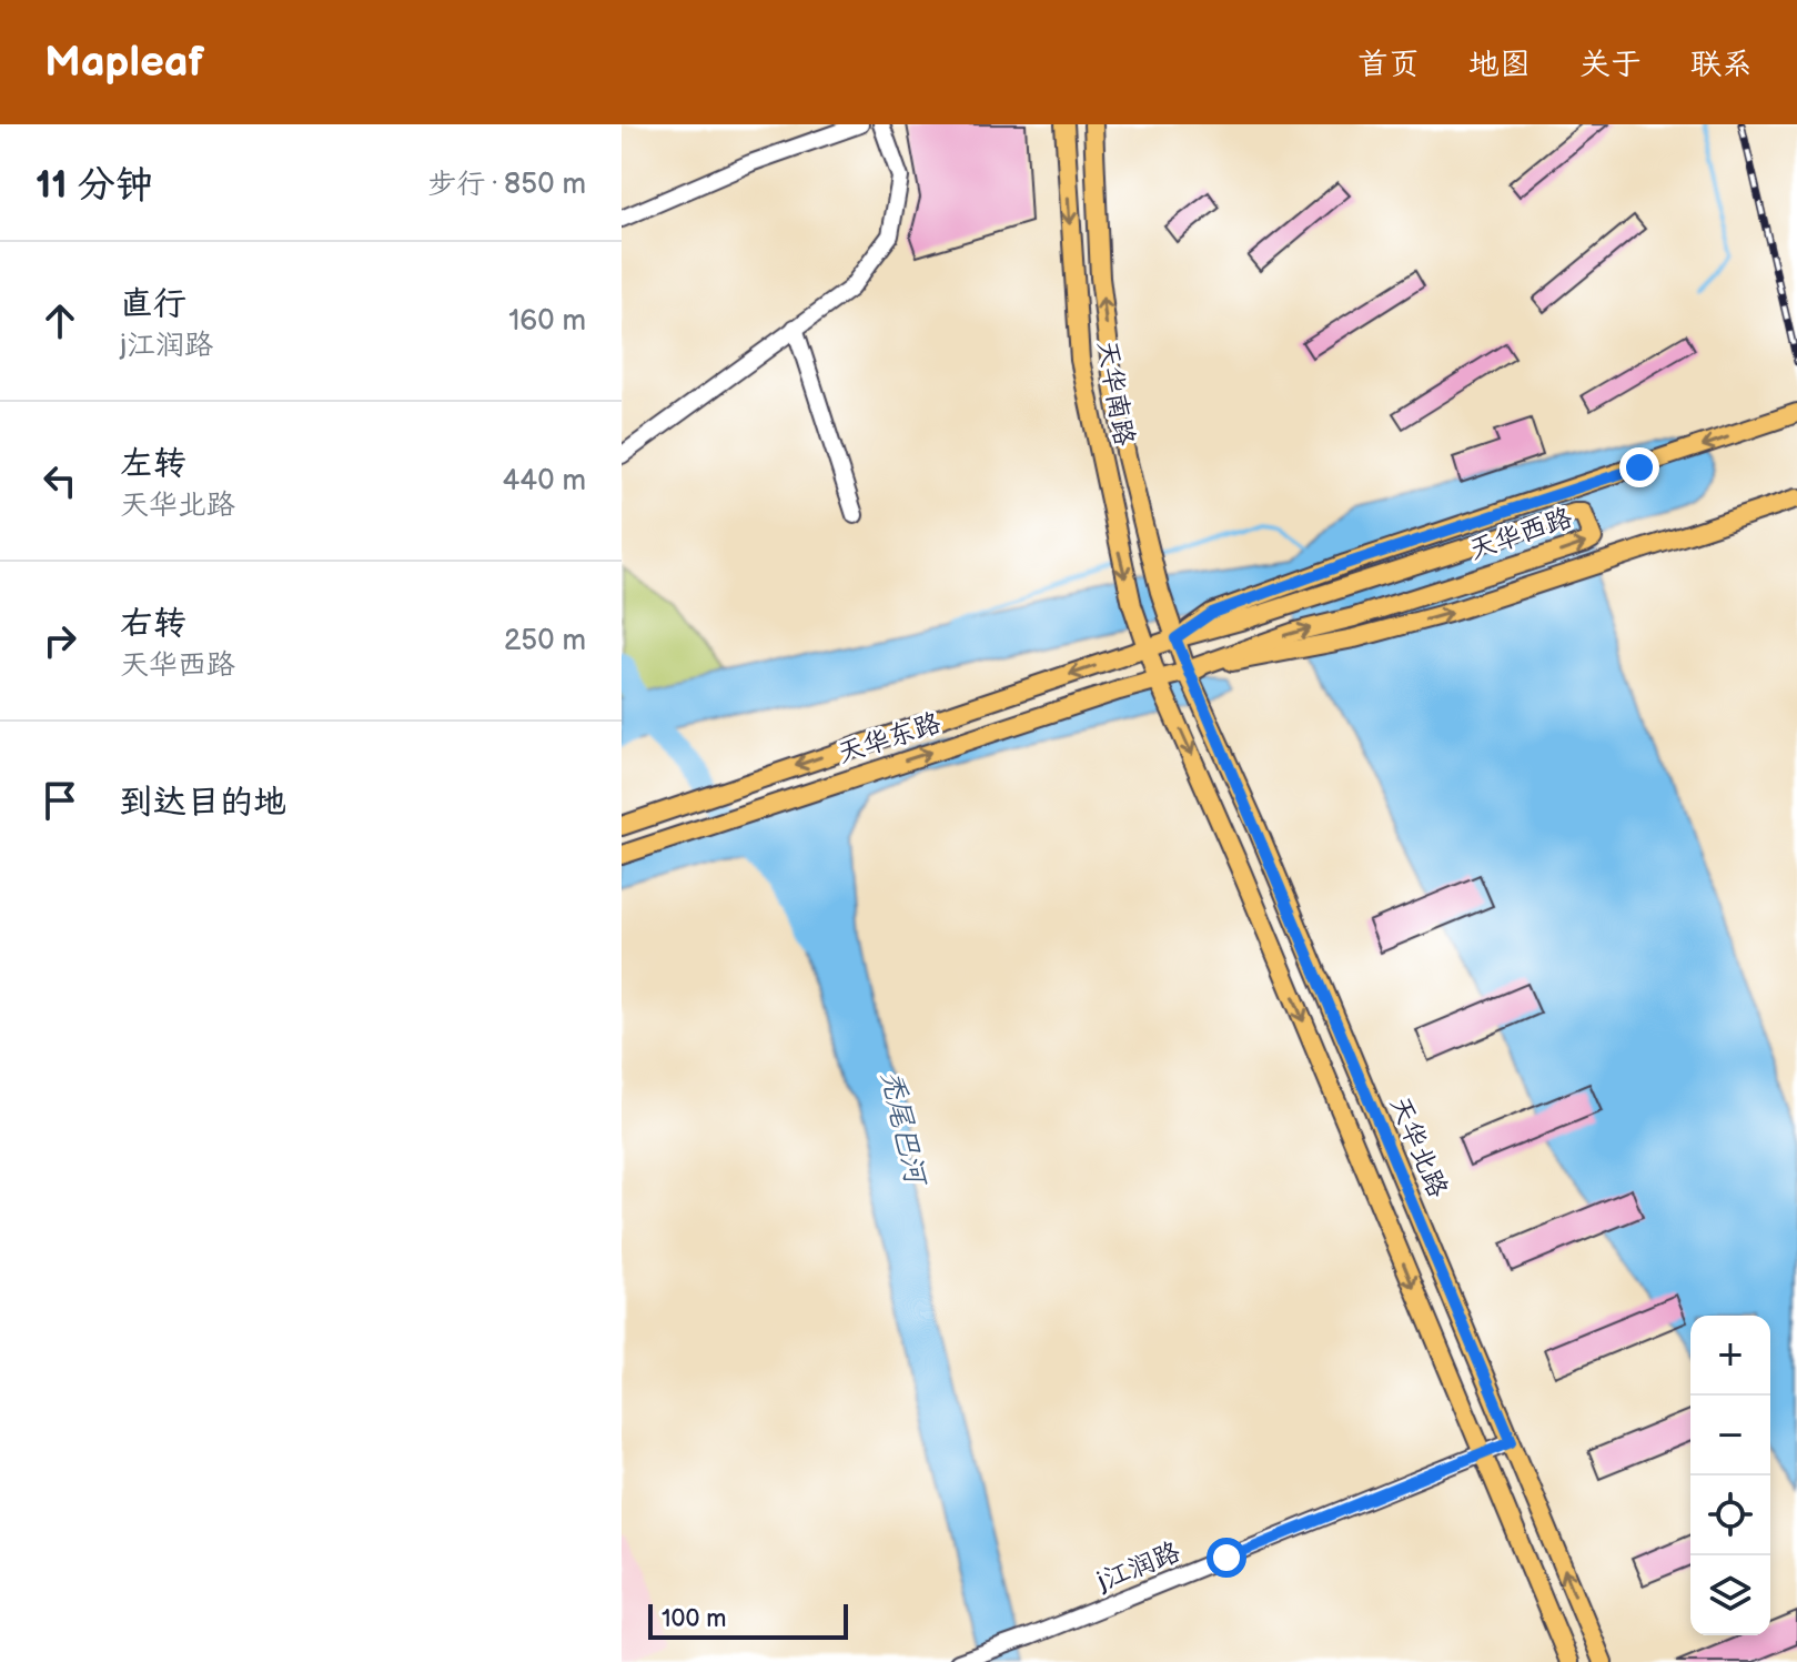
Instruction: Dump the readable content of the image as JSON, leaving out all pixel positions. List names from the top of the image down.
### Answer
{
  "streets": {
    "main road": [
      "天华南路",
      "天华西路",
      "天华东路",
      "天华北路"
    ],
    "street": ["j江润路"]
  },
  "crossings": [
    ["天华南路", "天华西路"],
    ["天华南路", "天华东路"],
    ["天华南路", "天华北路"],
    ["天华西路", "天华东路"],
    ["天华西路", "天华北路"],
    ["天华东路", "天华北路"],
    ["天华北路", "j江润路"]
  ],
  "water": ["秃尾巴河"],
  "scale_bar": "100 m",
  "page": {
    "header": "Mapleaf",
    "nav": [
      "首页",
      "地图",
      "关于",
      "联系"
    ],
    "heading": ["11 分钟", "步行 · 850 m"],
    "list": [
      ["直行", "j江润路", "160 m"],
      ["左转", "天华北路", "440 m"],
      ["右转", "天华西路", "250 m"],
      "到达目的地"
    ],
    "map_buttons": ["+", "−"],
    "scale": "100 m"
  }
}
